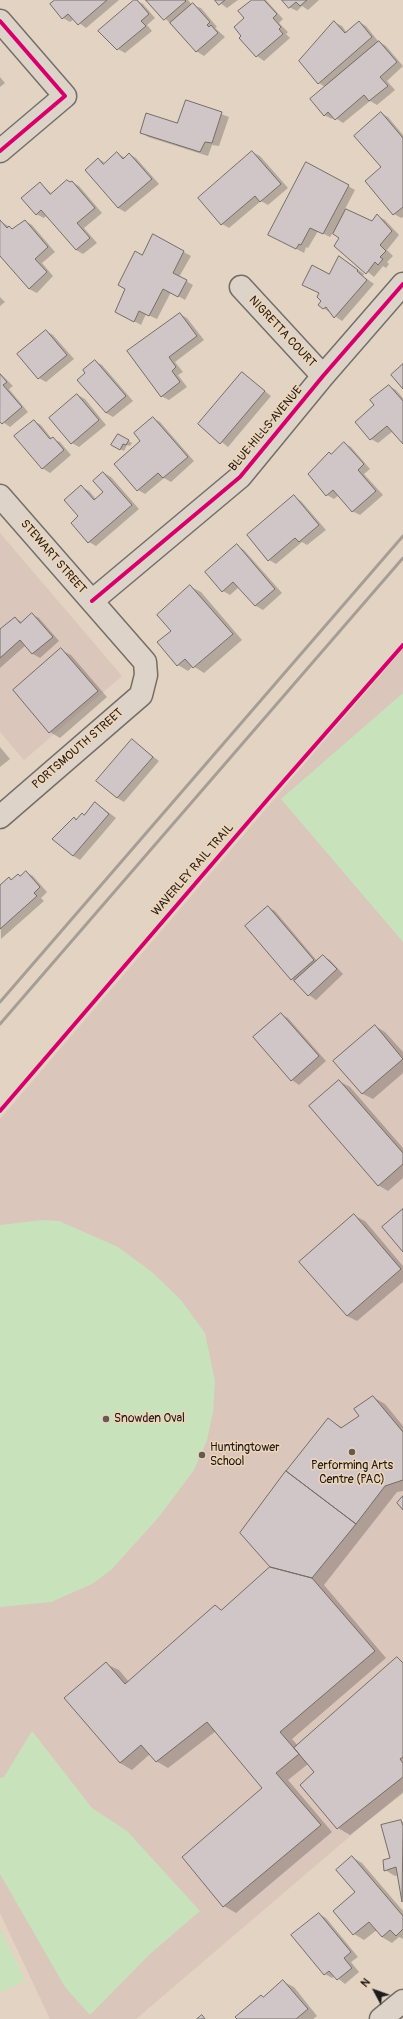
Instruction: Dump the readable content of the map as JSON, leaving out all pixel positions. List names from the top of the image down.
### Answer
{
  "streets": {
    "street": [
      "NIGRETTA COURT",
      "BLUE HILLS AVENUE",
      "STEWART STREET",
      "PORTSMOUTH STREET"
    ],
    "cycle path": ["WAVERLEY RAIL TRAIL"]
  },
  "crossings": [
    ["NIGRETTA COURT", "BLUE HILLS AVENUE"],
    ["BLUE HILLS AVENUE", "STEWART STREET"],
    ["STEWART STREET", "PORTSMOUTH STREET"]
  ],
  "places": ["Snowden Oval", "Performing Arts Centre (PAC)", "Huntingtower School"],
  "north": "top left"
}
